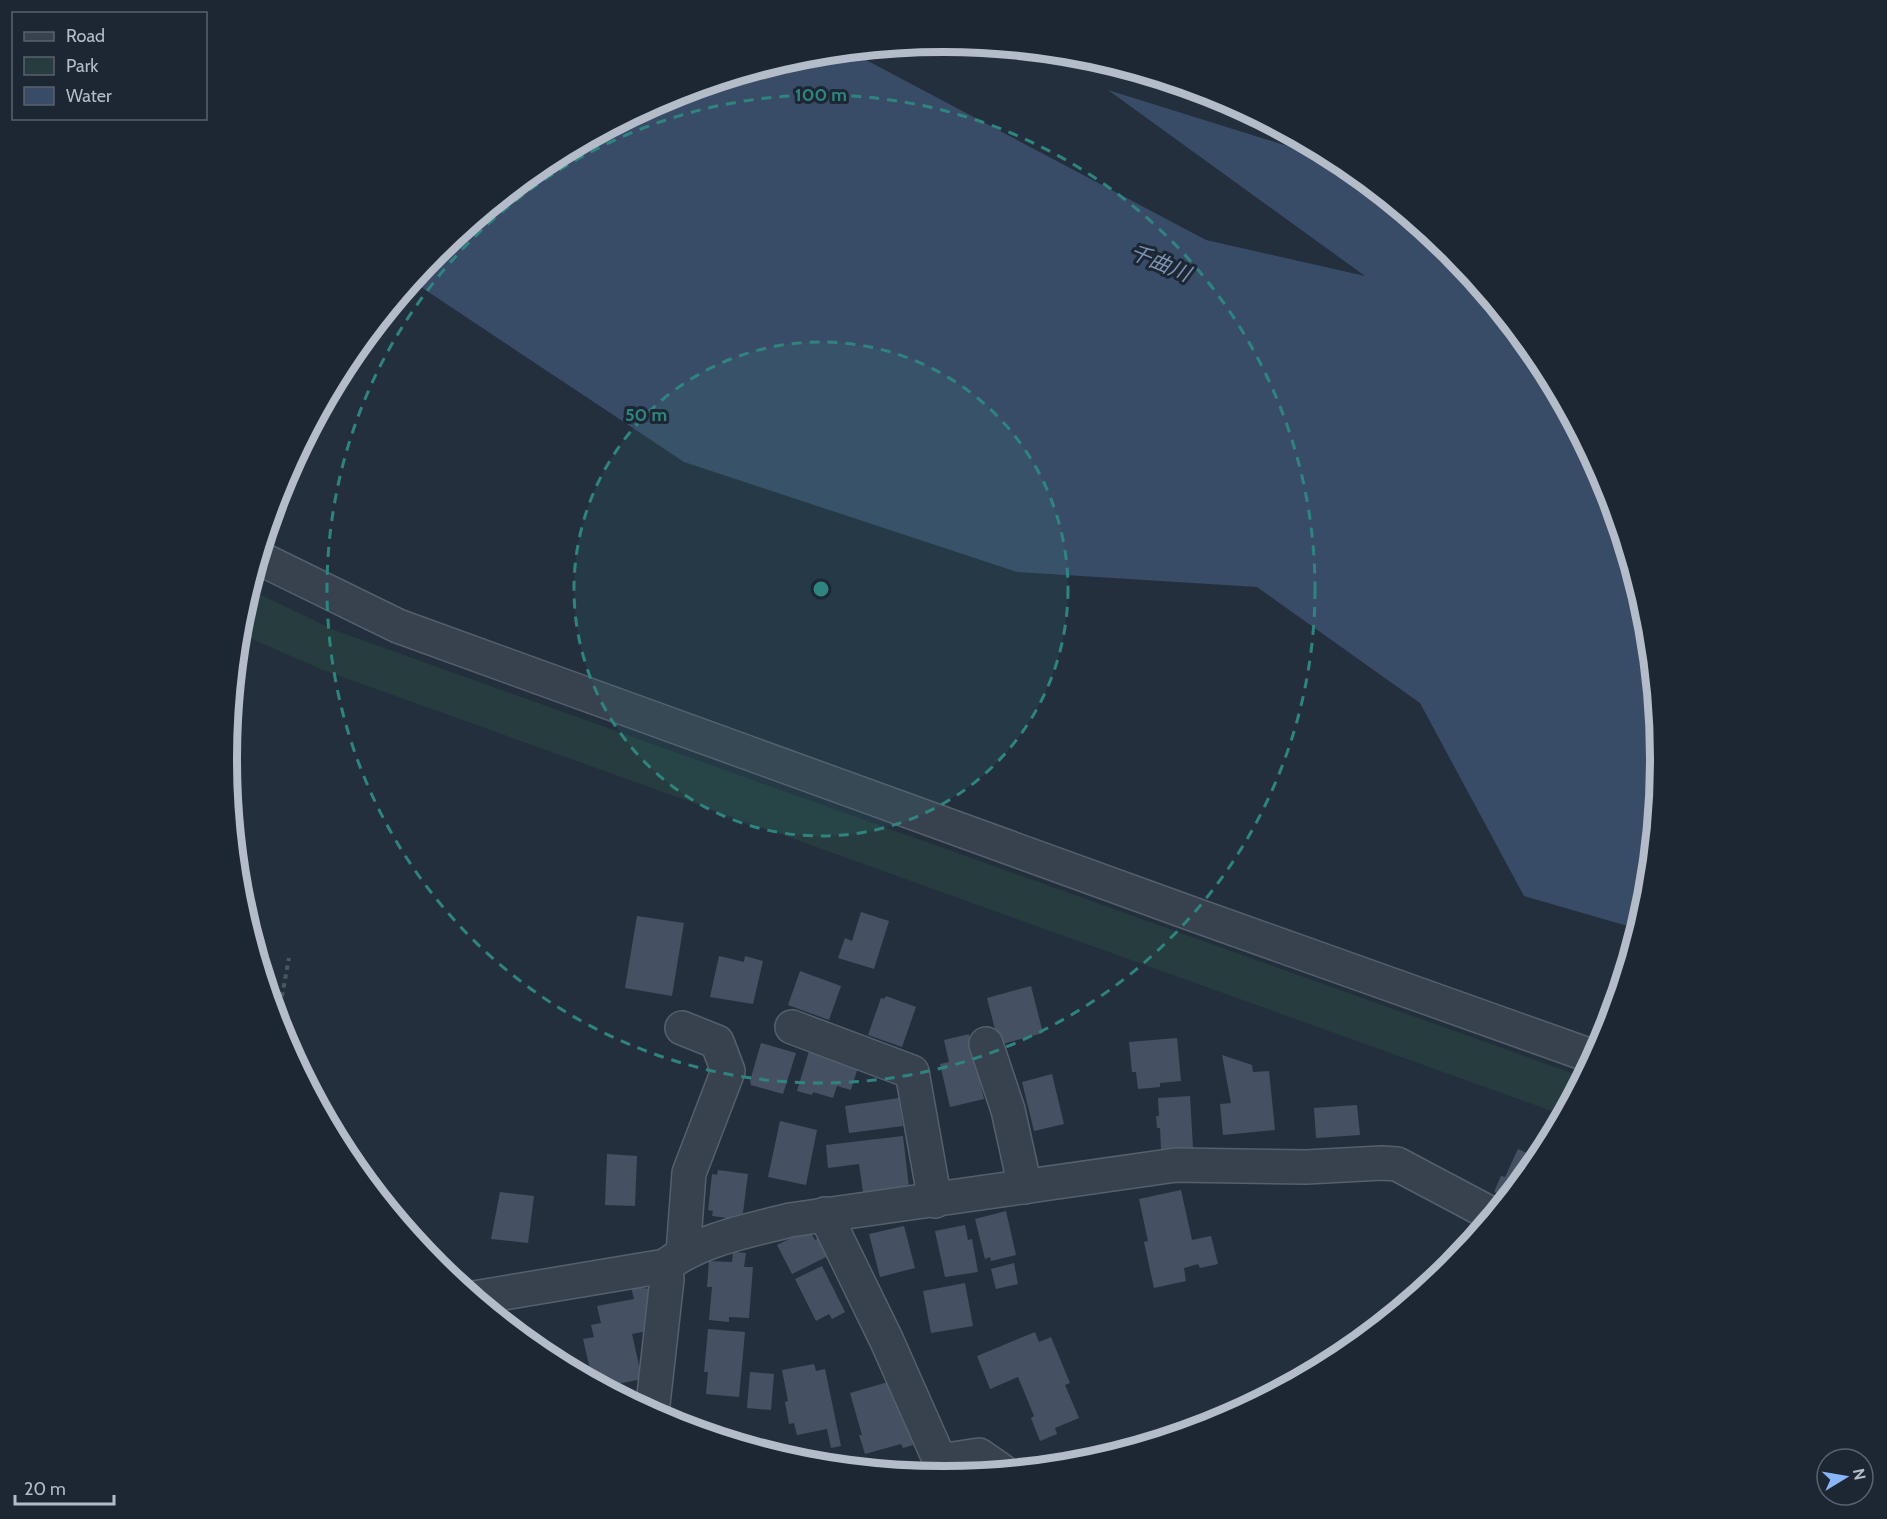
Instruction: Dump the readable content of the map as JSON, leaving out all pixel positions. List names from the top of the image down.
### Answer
{
  "water": ["千曲川"],
  "legend": ["Road", "Park", "Water"],
  "scale_bar": "20 m",
  "north": "right",
  "rings": ["100 m", "50 m"]
}
